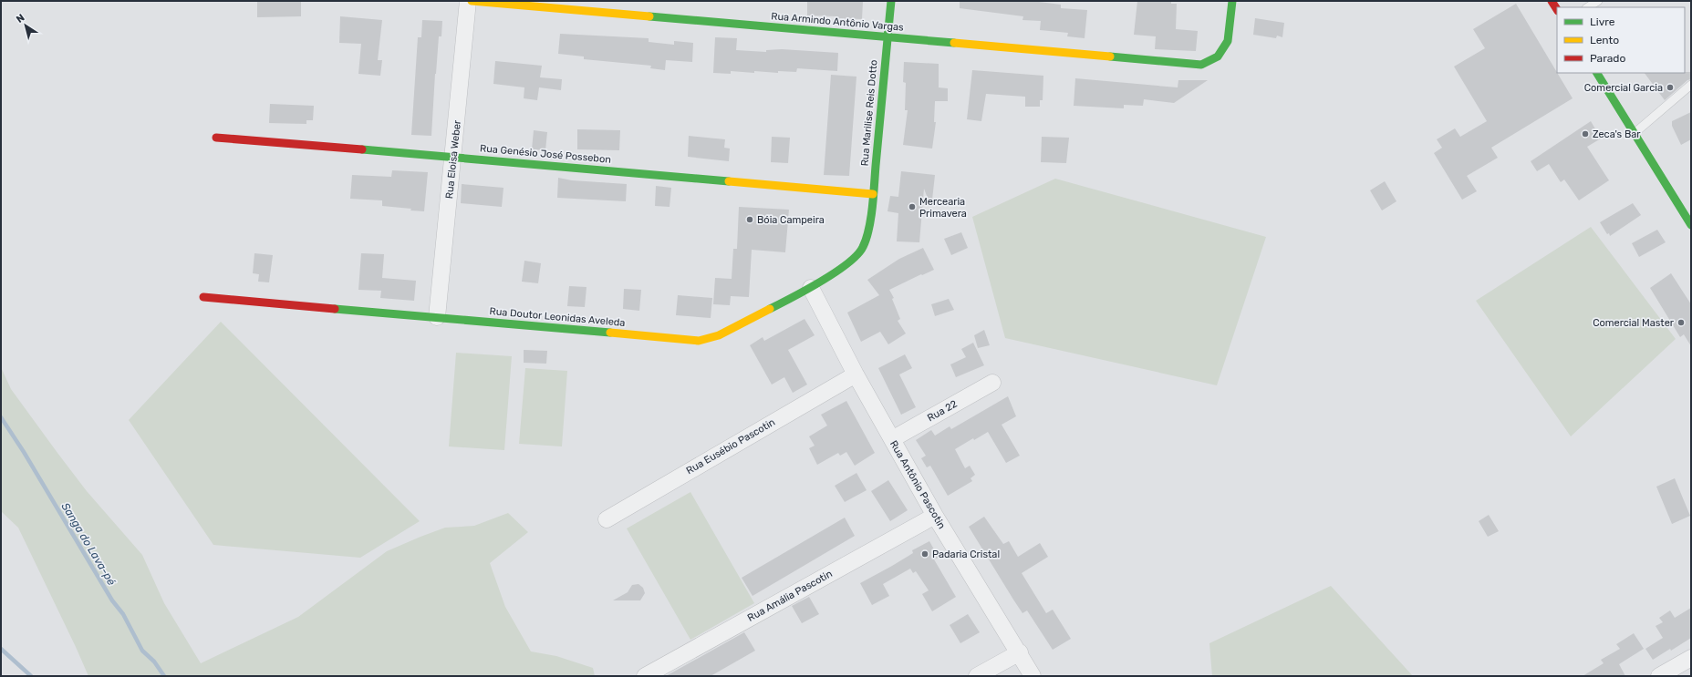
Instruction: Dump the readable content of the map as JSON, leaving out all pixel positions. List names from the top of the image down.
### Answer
{
  "streets": {
    "street": [
      "Rua Armindo Antônio Vargas",
      "Rua Marilise Reis Dotto",
      "Rua Genésio José Possebon",
      "Rua Eloisa Weber",
      "Rua Doutor Leonidas Aveleda",
      "Rua 22",
      "Rua Eusébio Pascotin",
      "Rua Antônio Pascotin",
      "Rua Amália Pascotin"
    ]
  },
  "crossings": [
    ["Rua Armindo Antônio Vargas", "Rua Marilise Reis Dotto"],
    ["Rua Marilise Reis Dotto", "Rua Genésio José Possebon"],
    ["Rua Marilise Reis Dotto", "Rua Doutor Leonidas Aveleda"],
    ["Rua Genésio José Possebon", "Rua Eloisa Weber"],
    ["Rua Eloisa Weber", "Rua Doutor Leonidas Aveleda"],
    ["Rua Doutor Leonidas Aveleda", "Rua Antônio Pascotin"],
    ["Rua 22", "Rua Antônio Pascotin"],
    ["Rua Eusébio Pascotin", "Rua Antônio Pascotin"],
    ["Rua Antônio Pascotin", "Rua Amália Pascotin"]
  ],
  "water": ["Sanga do Lava-pé"],
  "places": [
    "Comercial Garcia",
    "Zeca's Bar",
    "Mercearia Primavera",
    "Bóia Campeira",
    "Comercial Master",
    "Padaria Cristal"
  ],
  "legend": ["Livre", "Lento", "Parado"],
  "north": "top left"
}
